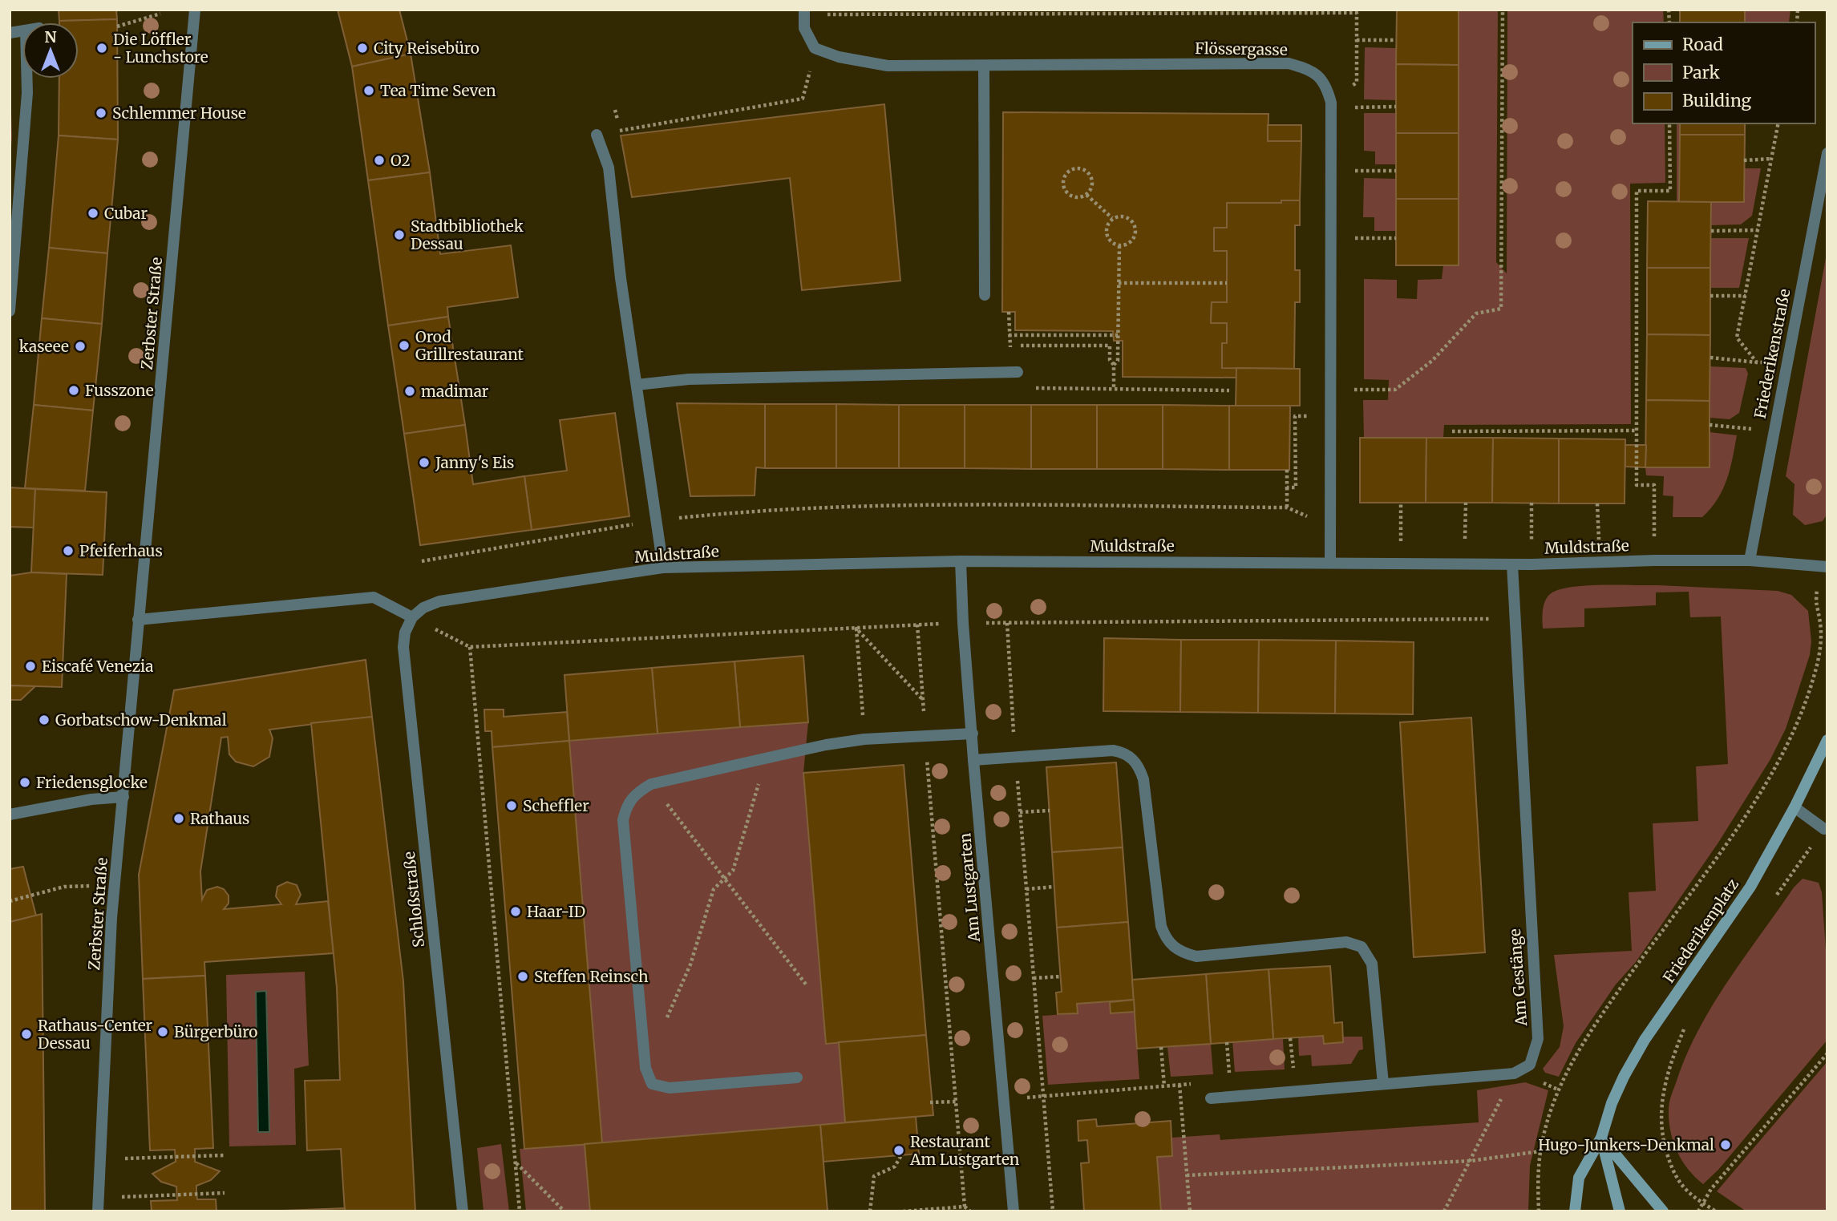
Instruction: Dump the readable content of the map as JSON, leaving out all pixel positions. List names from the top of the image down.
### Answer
{
  "streets": {
    "main road": ["Friederikenplatz"],
    "street": [
      "Flössergasse",
      "Zerbster Straße",
      "Friederikenstraße",
      "Muldstraße",
      "Am Lustgarten",
      "Schloßstraße",
      "Am Gestänge"
    ]
  },
  "crossings": [
    ["Flössergasse", "Muldstraße"],
    ["Friederikenstraße", "Muldstraße"],
    ["Muldstraße", "Am Lustgarten"],
    ["Muldstraße", "Schloßstraße"],
    ["Muldstraße", "Am Gestänge"]
  ],
  "places": [
    "Die Löffler - Lunchstore",
    "City Reisebüro",
    "Tea Time Seven",
    "Schlemmer House",
    "O2",
    "Cubar",
    "Stadtbibliothek Dessau",
    "Orod Grillrestaurant",
    "kaseee",
    "Fusszone",
    "madimar",
    "Janny's Eis",
    "Pfeiferhaus",
    "Eiscafé Venezia",
    "Gorbatschow-Denkmal",
    "Friedensglocke",
    "Scheffler",
    "Rathaus",
    "Haar-ID",
    "Steffen Reinsch",
    "Bürgerbüro",
    "Rathaus-Center Dessau",
    "Hugo-Junkers-Denkmal",
    "Restaurant Am Lustgarten"
  ],
  "legend": ["Road", "Park", "Building"],
  "north": "top"
}
